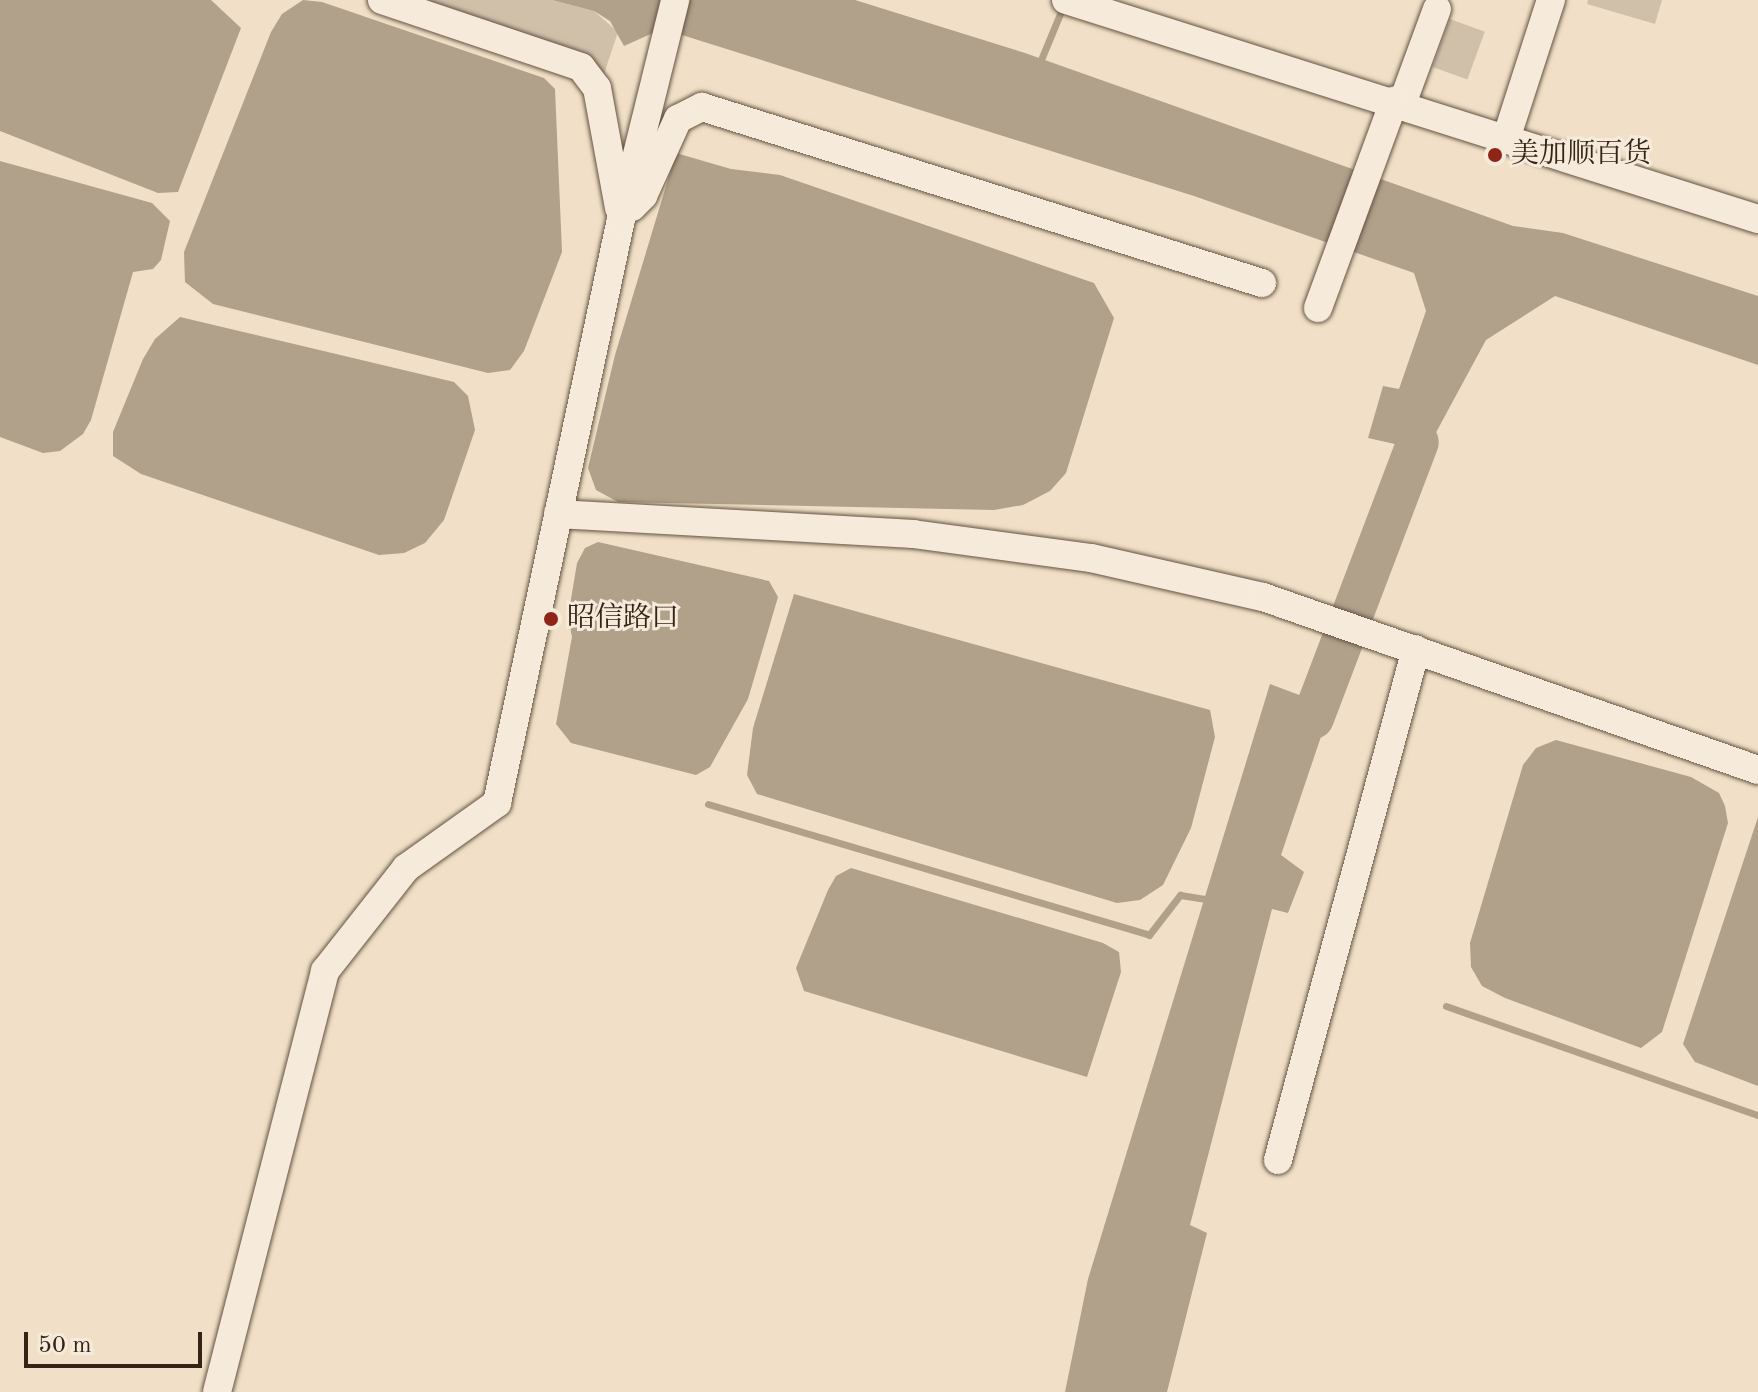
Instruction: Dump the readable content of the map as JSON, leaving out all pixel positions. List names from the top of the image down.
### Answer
{
  "places": ["美加顺百货", "昭信路口"],
  "scale_bar": "50 m"
}
